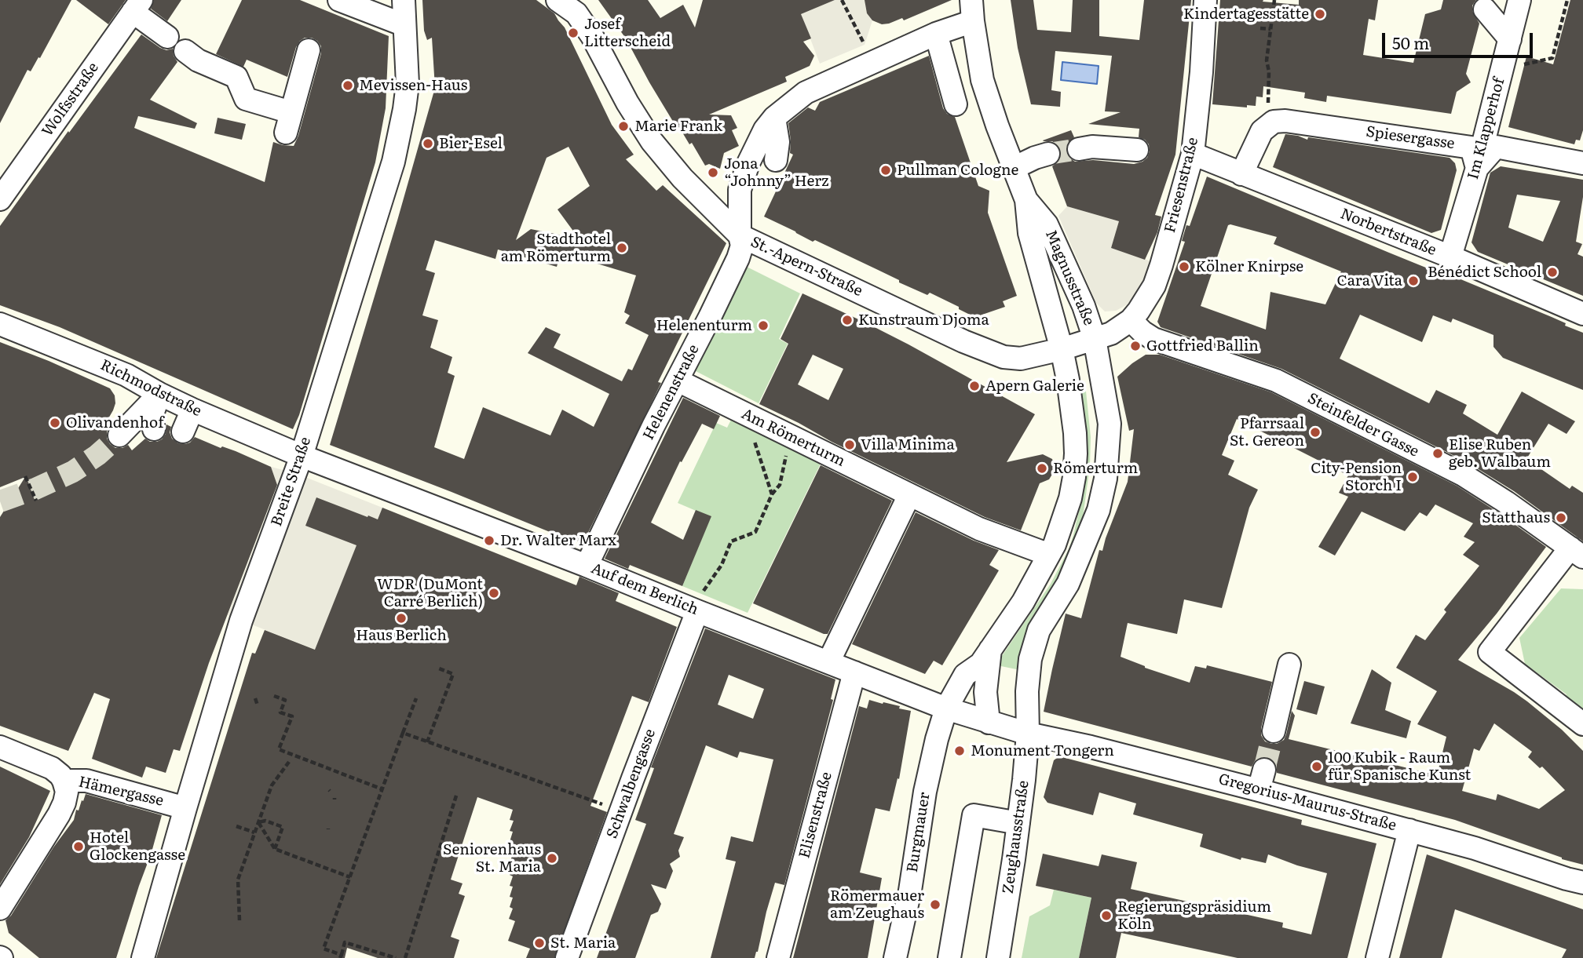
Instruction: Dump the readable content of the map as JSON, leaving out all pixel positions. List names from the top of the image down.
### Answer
{
  "streets": {
    "street": [
      "Wolfsstraße",
      "Im Klapperhof",
      "Spiesergasse",
      "Friesenstraße",
      "Norbertstraße",
      "St.-Apern-Straße",
      "Magnusstraße",
      "Richmodstraße",
      "Helenenstraße",
      "Steinfelder Gasse",
      "Am Römerturm",
      "Breite Straße",
      "Auf dem Berlich",
      "Schwalbengasse",
      "Hämergasse",
      "Gregorius-Maurus-Straße",
      "Elisenstraße",
      "Burgmauer",
      "Zeughausstraße"
    ]
  },
  "crossings": [
    ["Im Klapperhof", "Spiesergasse"],
    ["Im Klapperhof", "Norbertstraße"],
    ["Friesenstraße", "Norbertstraße"],
    ["Friesenstraße", "Magnusstraße"],
    ["Friesenstraße", "Steinfelder Gasse"],
    ["Friesenstraße", "Zeughausstraße"],
    ["St.-Apern-Straße", "Magnusstraße"],
    ["St.-Apern-Straße", "Helenenstraße"],
    ["Magnusstraße", "Helenenstraße"],
    ["Magnusstraße", "Zeughausstraße"],
    ["Richmodstraße", "Breite Straße"],
    ["Richmodstraße", "Auf dem Berlich"],
    ["Helenenstraße", "Am Römerturm"],
    ["Helenenstraße", "Auf dem Berlich"],
    ["Breite Straße", "Auf dem Berlich"],
    ["Breite Straße", "Hämergasse"],
    ["Auf dem Berlich", "Schwalbengasse"],
    ["Auf dem Berlich", "Gregorius-Maurus-Straße"],
    ["Auf dem Berlich", "Elisenstraße"],
    ["Auf dem Berlich", "Burgmauer"],
    ["Gregorius-Maurus-Straße", "Zeughausstraße"]
  ],
  "places": [
    "Kindertagesstätte",
    "Josef Litterscheid",
    "Mevissen-Haus",
    "Marie Frank",
    "Bier-Esel",
    "Pullman Cologne",
    "Jona “Johnny” Herz",
    "Stadthotel am Römerturm",
    "Kölner Knirpse",
    "Bénédict School",
    "Cara Vita",
    "Kunstraum Djoma",
    "Helenenturm",
    "Gottfried Ballin",
    "Apern Galerie",
    "Olivandenhof",
    "Pfarrsaal St. Gereon",
    "Villa Minima",
    "Elise Ruben geb. Walbaum",
    "Römerturm",
    "City-Pension Storch I",
    "Statthaus",
    "Dr. Walter Marx",
    "WDR (DuMont Carré Berlich)",
    "Haus Berlich",
    "Monument Tongern",
    "100 Kubik - Raum für Spanische Kunst",
    "Hotel Glockengasse",
    "Seniorenhaus St. Maria",
    "Römermauer am Zeughaus",
    "Regierungspräsidium Köln",
    "St. Maria"
  ],
  "scale_bar": "50 m"
}
